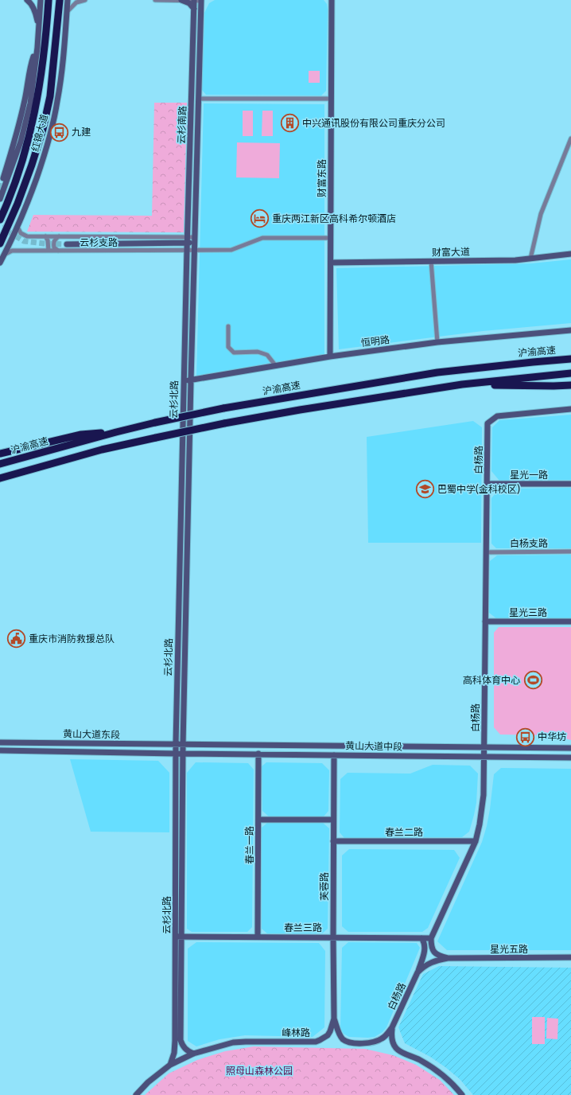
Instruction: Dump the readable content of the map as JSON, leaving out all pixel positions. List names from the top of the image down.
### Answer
{
  "streets": {
    "highway": ["红锦大道", "沪渝高速"],
    "main road": [
      "云杉南路",
      "财富东路",
      "财富大道",
      "恒明路",
      "云杉北路",
      "白杨路",
      "星光一路",
      "星光三路",
      "黄山大道东段",
      "黄山大道中段",
      "春兰二路",
      "春兰一路",
      "芙蓉路",
      "春兰三路",
      "星光五路",
      "峰林路"
    ],
    "street": ["云杉支路", "白杨支路"]
  },
  "crossings": [
    ["云杉南路", "云杉支路"],
    ["云杉南路", "云杉北路"],
    ["红锦大道", "云杉支路"],
    ["财富东路", "云杉支路"],
    ["财富东路", "财富大道"],
    ["财富东路", "恒明路"],
    ["云杉支路", "云杉北路"],
    ["恒明路", "云杉北路"],
    ["云杉北路", "黄山大道东段"],
    ["云杉北路", "黄山大道中段"],
    ["云杉北路", "春兰三路"],
    ["云杉北路", "峰林路"],
    ["白杨路", "星光一路"],
    ["白杨路", "白杨支路"],
    ["白杨路", "星光三路"],
    ["白杨路", "黄山大道中段"],
    ["白杨路", "春兰二路"],
    ["白杨路", "春兰三路"],
    ["黄山大道东段", "黄山大道中段"],
    ["黄山大道中段", "春兰一路"],
    ["黄山大道中段", "芙蓉路"],
    ["春兰二路", "芙蓉路"],
    ["春兰一路", "春兰三路"],
    ["芙蓉路", "春兰三路"],
    ["芙蓉路", "峰林路"]
  ],
  "parks": ["照母山森林公园"],
  "places": {
    "building": ["中兴通讯股份有限公司重庆分公司"],
    "bus stop": ["九建", "中华坊"],
    "hotel": ["重庆两江新区高科希尔顿酒店"],
    "school or university": ["巴蜀中学(金科校区)"],
    "public building": ["重庆市消防救援总队"],
    "sports": ["高科体育中心"]
  }
}
